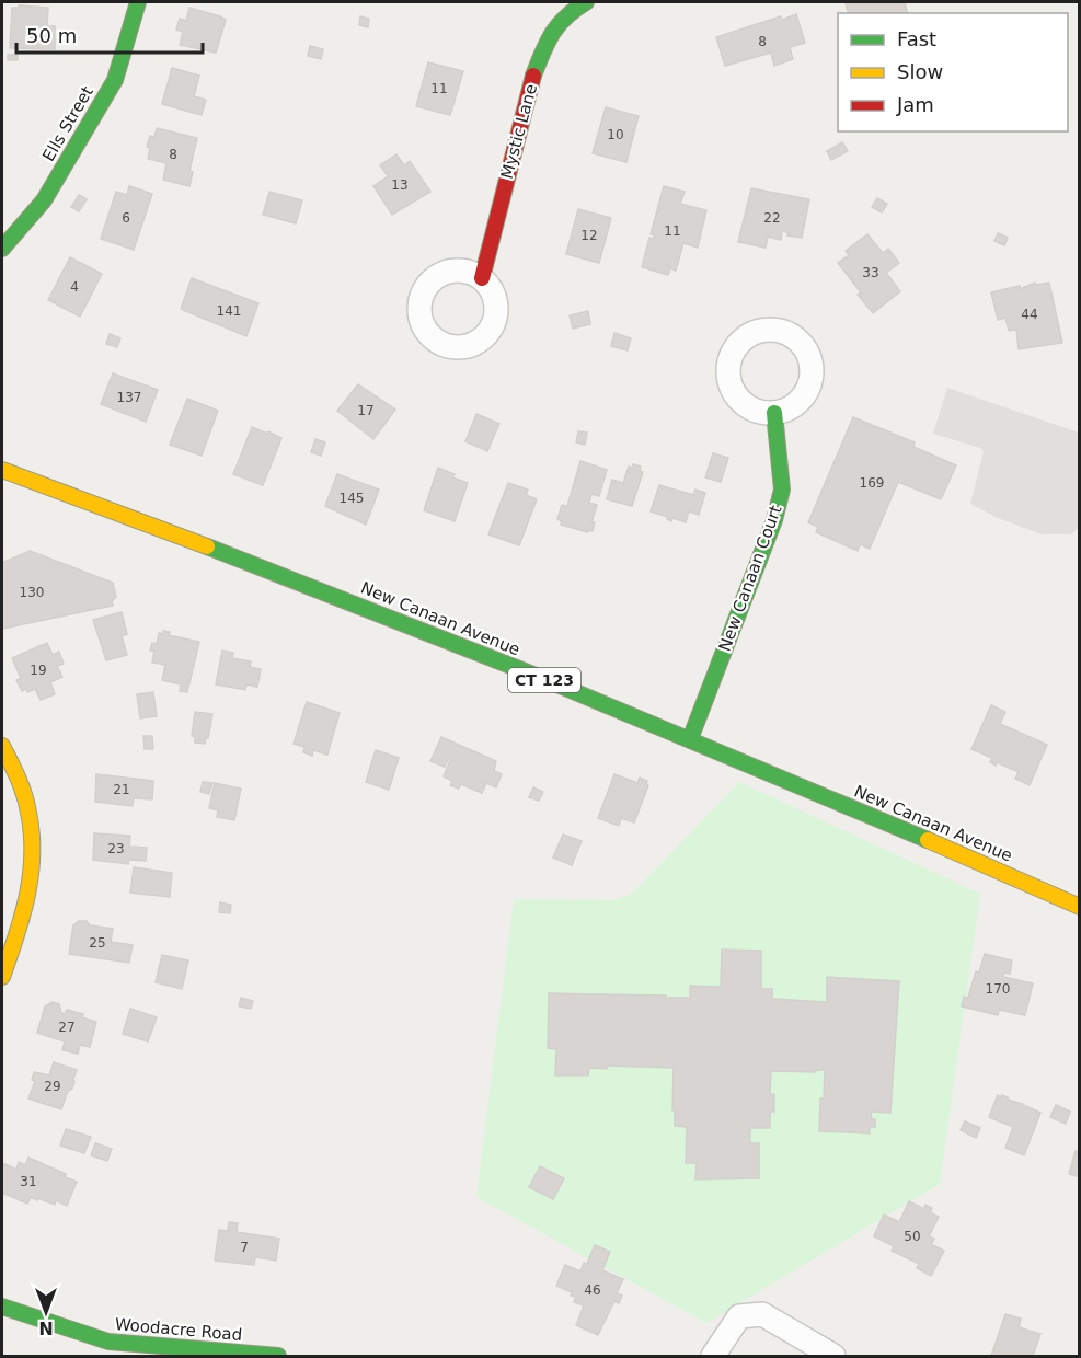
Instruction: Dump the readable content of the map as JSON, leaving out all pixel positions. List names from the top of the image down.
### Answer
{
  "streets": {
    "street": [
      "Ells Street",
      "Mystic Lane",
      "New Canaan Court",
      "New Canaan Avenue",
      "CT 123",
      "Woodacre Road"
    ]
  },
  "crossings": [
    ["New Canaan Court", "New Canaan Avenue"]
  ],
  "house_numbers": [
    "8",
    "11",
    "10",
    "8",
    "13",
    "6",
    "22",
    "11",
    "12",
    "33",
    "4",
    "141",
    "44",
    "137",
    "17",
    "169",
    "145",
    "130",
    "19",
    "21",
    "23",
    "25",
    "170",
    "27",
    "29",
    "31",
    "50",
    "7",
    "46"
  ],
  "legend": ["Fast", "Slow", "Jam"],
  "scale_bar": "50 m",
  "north": "bottom"
}
